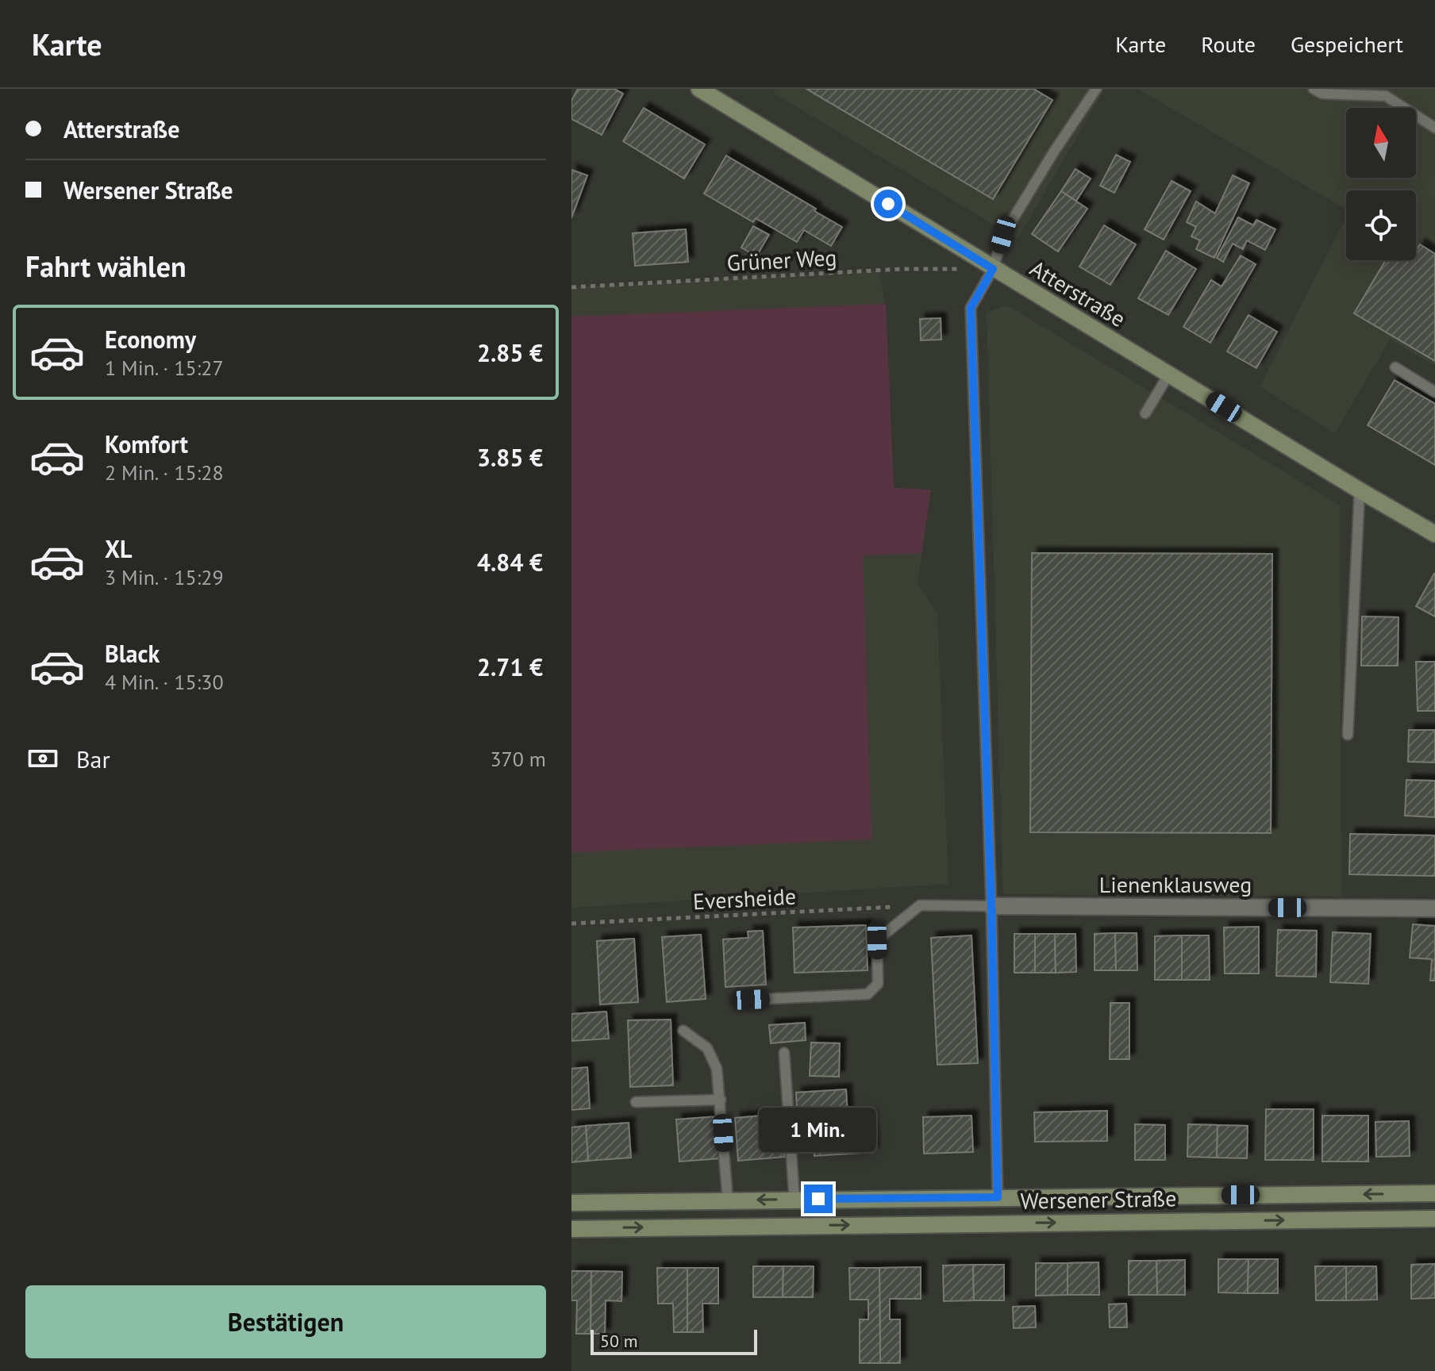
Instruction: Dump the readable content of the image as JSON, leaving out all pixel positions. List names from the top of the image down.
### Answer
{
  "streets": {
    "main road": ["Atterstraße", "Wersener Straße"],
    "street": ["Lienenklausweg"],
    "path": ["Grüner Weg", "Eversheide"]
  },
  "scale_bar": "50 m",
  "north": "top",
  "page": {
    "header": "Karte",
    "nav": ["Karte", "Route", "Gespeichert"],
    "banner": ["Atterstraße", "Wersener Straße"],
    "heading": "Fahrt wählen",
    "list": [
      {
        "name": "Economy",
        "note": "1 Min. · 15:27",
        "value": "2.85 €"
      },
      {
        "name": "Komfort",
        "note": "2 Min. · 15:28",
        "value": "3.85 €"
      },
      {
        "name": "XL",
        "note": "3 Min. · 15:29",
        "value": "4.84 €"
      },
      {
        "name": "Black",
        "note": "4 Min. · 15:30",
        "value": "2.71 €"
      }
    ],
    "pay": ["Bar", "370 m"],
    "bubble": "1 Min.",
    "buttons": "Bestätigen",
    "scale": "50 m"
  }
}
